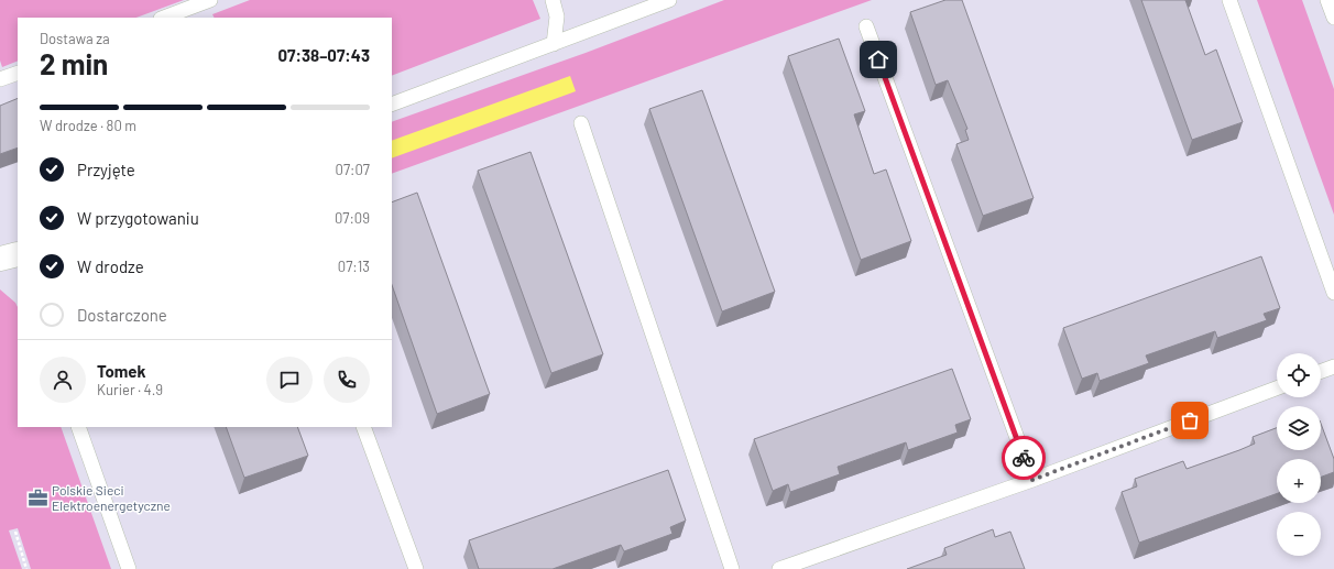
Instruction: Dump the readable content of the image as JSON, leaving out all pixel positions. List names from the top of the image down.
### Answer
{
  "places": {
    "office": ["Polskie Sieci Elektroenergetyczne"]
  },
  "page": {
    "heading": ["2 min", "Dostawa za", "07:38–07:43"],
    "panel": ["Tomek", "Kurier · 4.9"],
    "bar": "W drodze · 80 m",
    "list": [
      ["Przyjęte", "07:07"],
      ["W przygotowaniu", "07:09"],
      ["W drodze", "07:13"],
      "Dostarczone"
    ],
    "map_buttons": ["+", "−"]
  }
}
